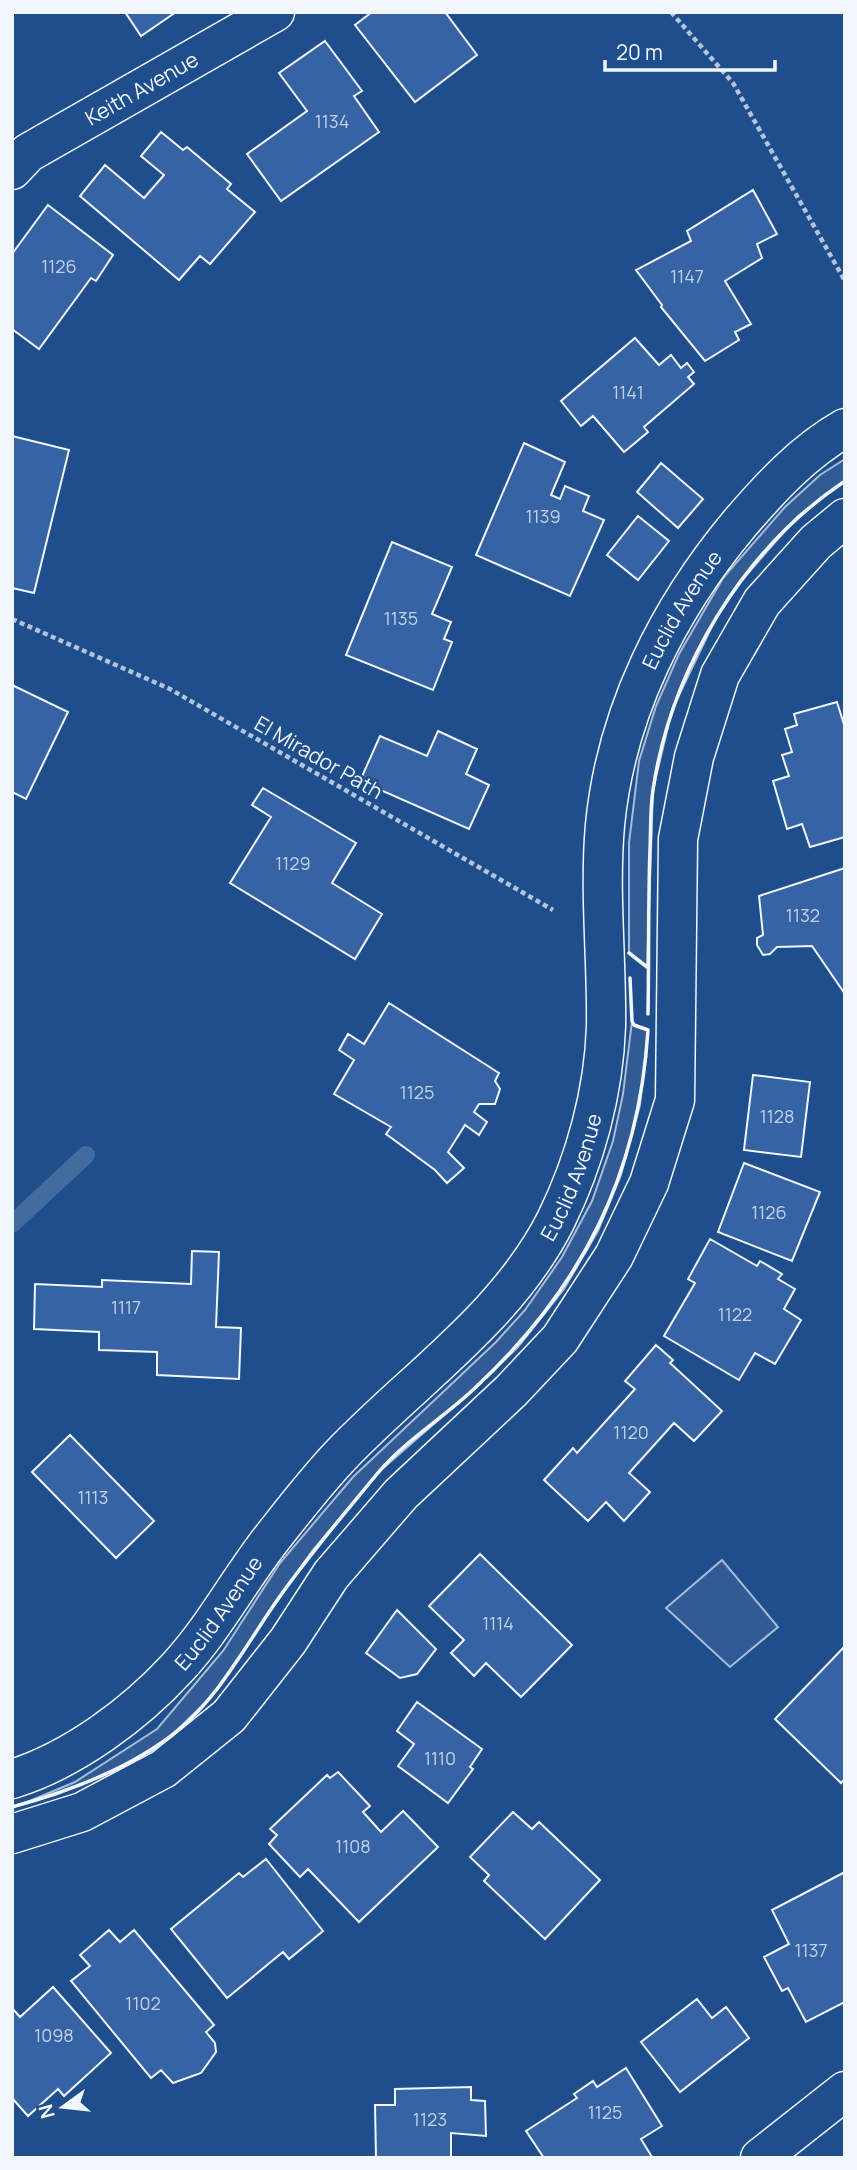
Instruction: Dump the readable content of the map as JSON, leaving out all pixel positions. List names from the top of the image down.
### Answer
{
  "streets": {
    "street": ["Keith Avenue", "Euclid Avenue"],
    "path": ["El Mirador Path"]
  },
  "crossings": [
    ["Euclid Avenue", "El Mirador Path"]
  ],
  "house_numbers": [
    "1134",
    "1126",
    "1147",
    "1141",
    "1139",
    "1135",
    "1129",
    "1132",
    "1125",
    "1128",
    "1126",
    "1117",
    "1122",
    "1120",
    "1113",
    "1114",
    "1110",
    "1108",
    "1137",
    "1102",
    "1098",
    "1125",
    "1123"
  ],
  "scale_bar": "20 m",
  "north": "left"
}
